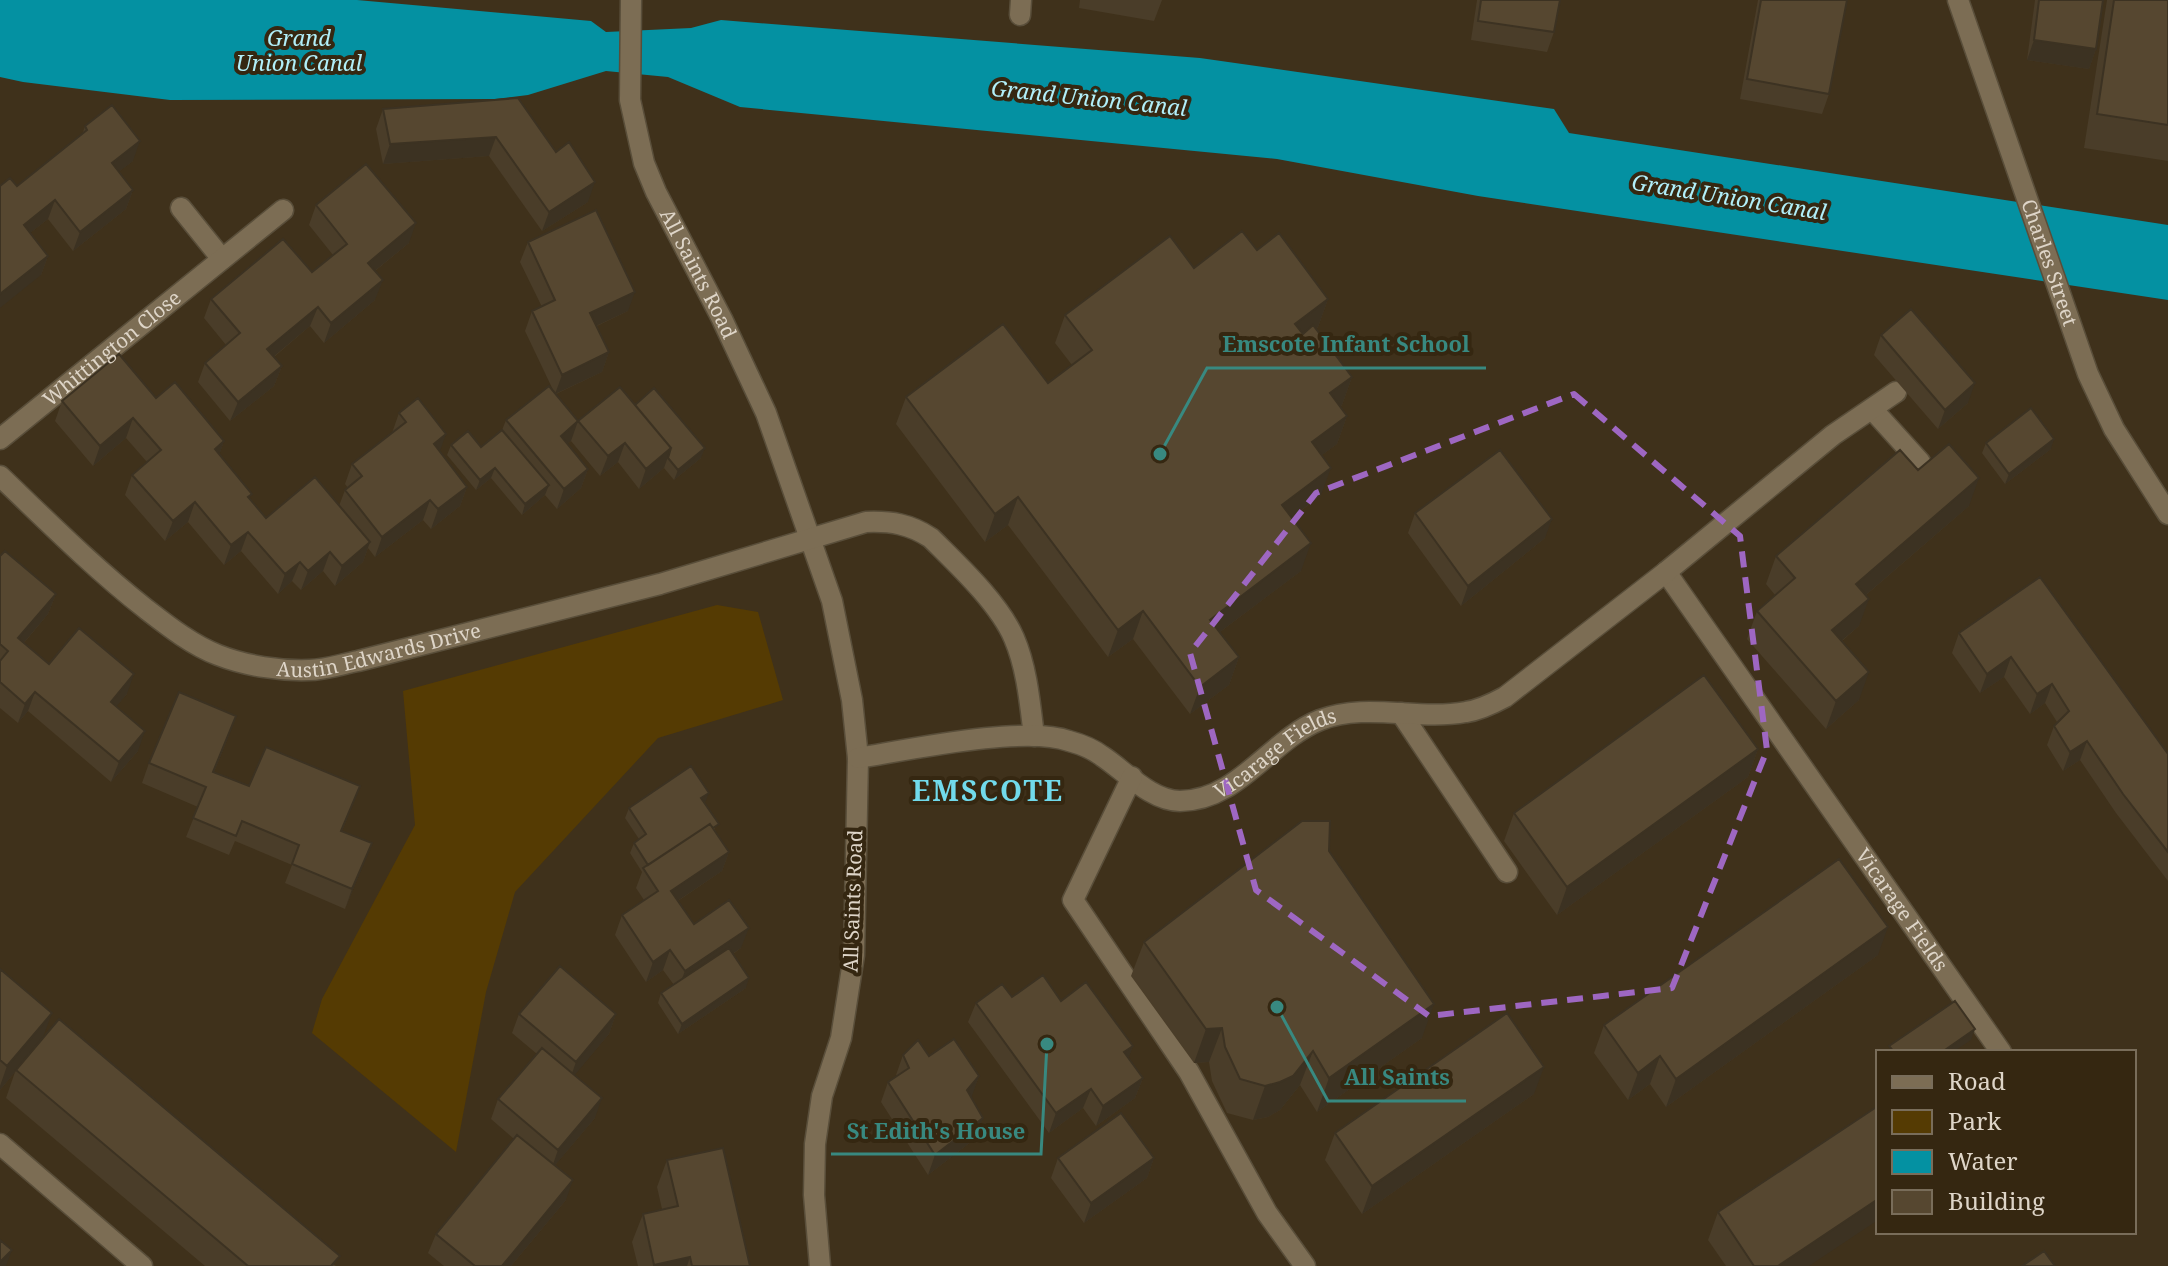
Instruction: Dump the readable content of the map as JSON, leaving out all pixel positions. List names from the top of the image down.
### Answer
{
  "streets": {
    "street": [
      "Charles Street",
      "All Saints Road",
      "Whittington Close",
      "Austin Edwards Drive",
      "Vicarage Fields"
    ]
  },
  "crossings": [
    ["All Saints Road", "Austin Edwards Drive"],
    ["All Saints Road", "Vicarage Fields"]
  ],
  "districts": ["EMSCOTE"],
  "water": ["Grand Union Canal"],
  "places": ["Emscote Infant School", "All Saints", "St Edith's House"],
  "legend": [
    "Road",
    "Park",
    "Water",
    "Building"
  ]
}
